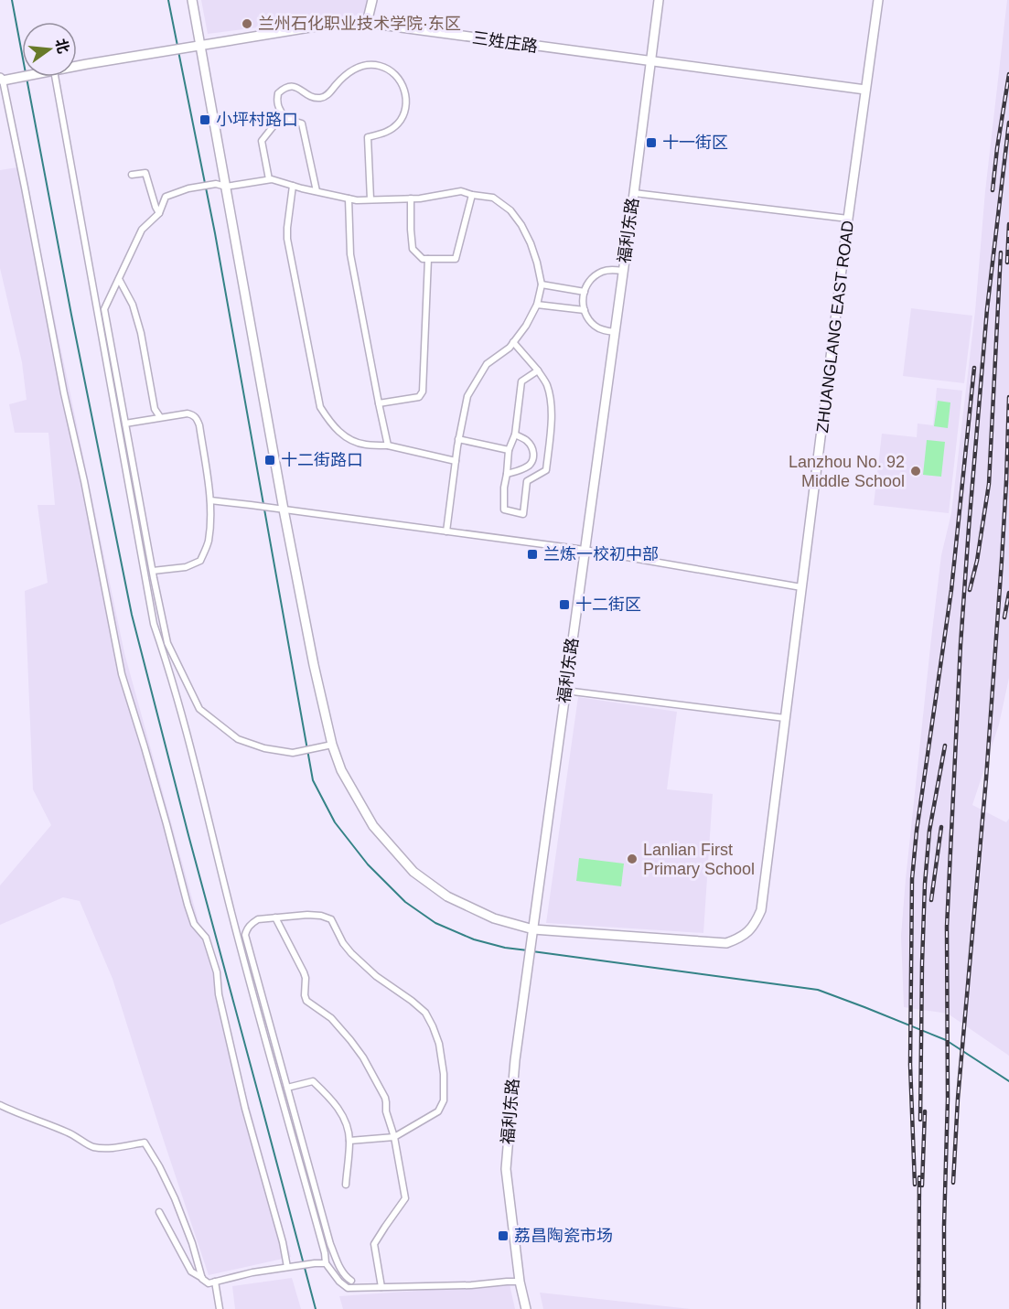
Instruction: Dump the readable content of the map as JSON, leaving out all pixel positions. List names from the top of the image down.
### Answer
{
  "streets": {
    "street": ["三姓庄路", "福利东路", "ZHUANGLANG EAST ROAD"]
  },
  "crossings": [
    ["三姓庄路", "福利东路"],
    ["三姓庄路", "ZHUANGLANG EAST ROAD"],
    ["福利东路", "ZHUANGLANG EAST ROAD"]
  ],
  "places": {
    "other": ["兰州石化职业技术学院·东区", "Lanzhou No. 92 Middle School", "Lanlian First Primary School"],
    "transit": [
      "小坪村路口",
      "十一街区",
      "十二街路口",
      "兰炼一校初中部",
      "十二街区",
      "荔昌陶瓷市场"
    ]
  },
  "north": "right"
}
